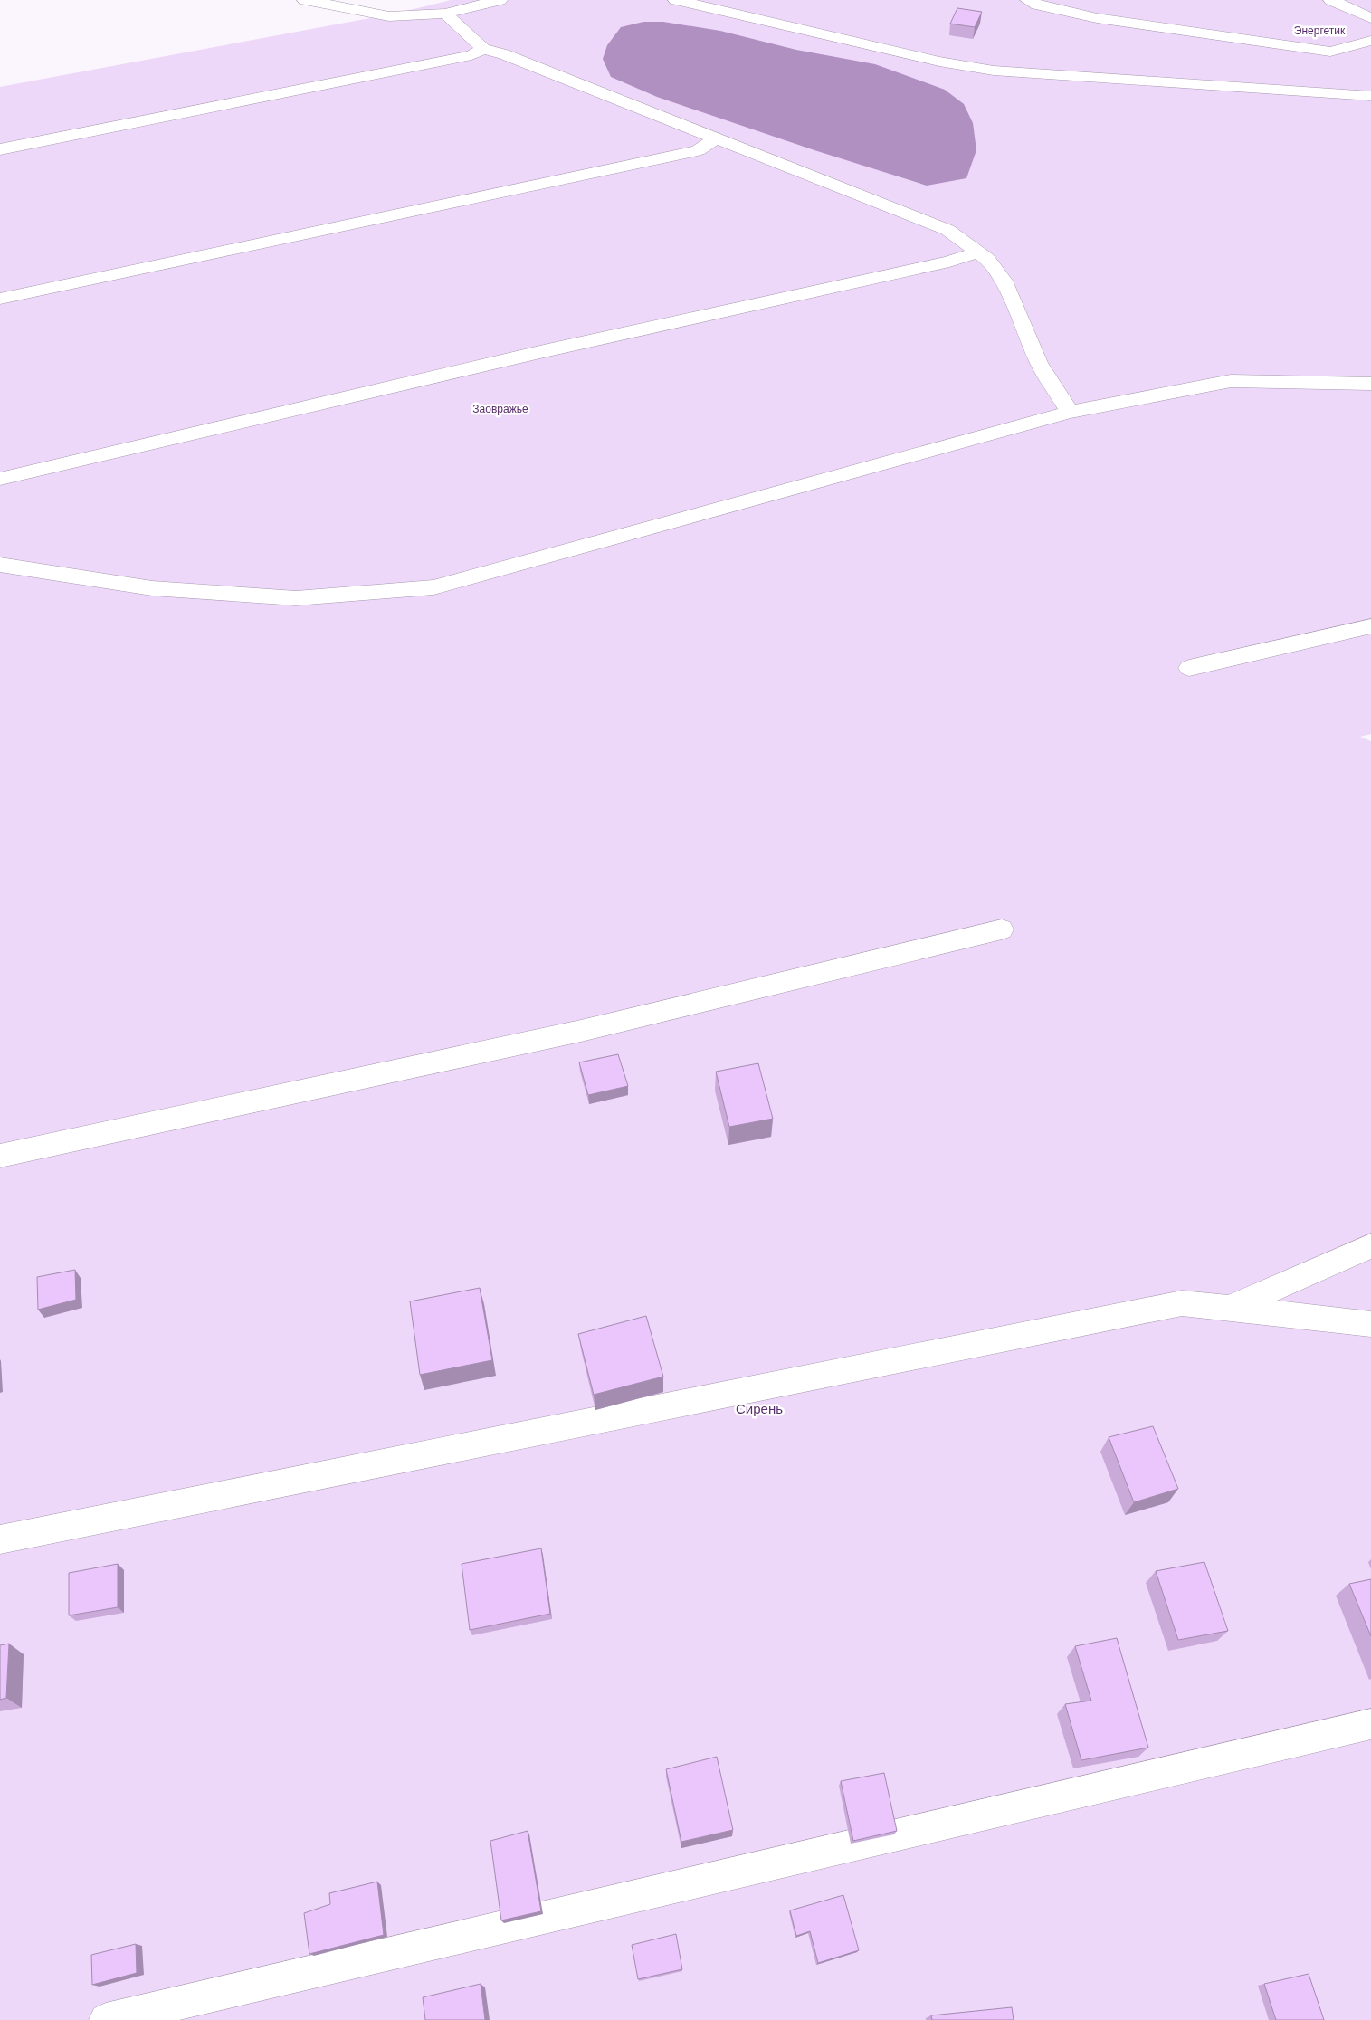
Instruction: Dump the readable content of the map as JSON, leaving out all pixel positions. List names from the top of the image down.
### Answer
{
  "parks": ["Энергетик", "Заовражье", "Сирень"]
}
